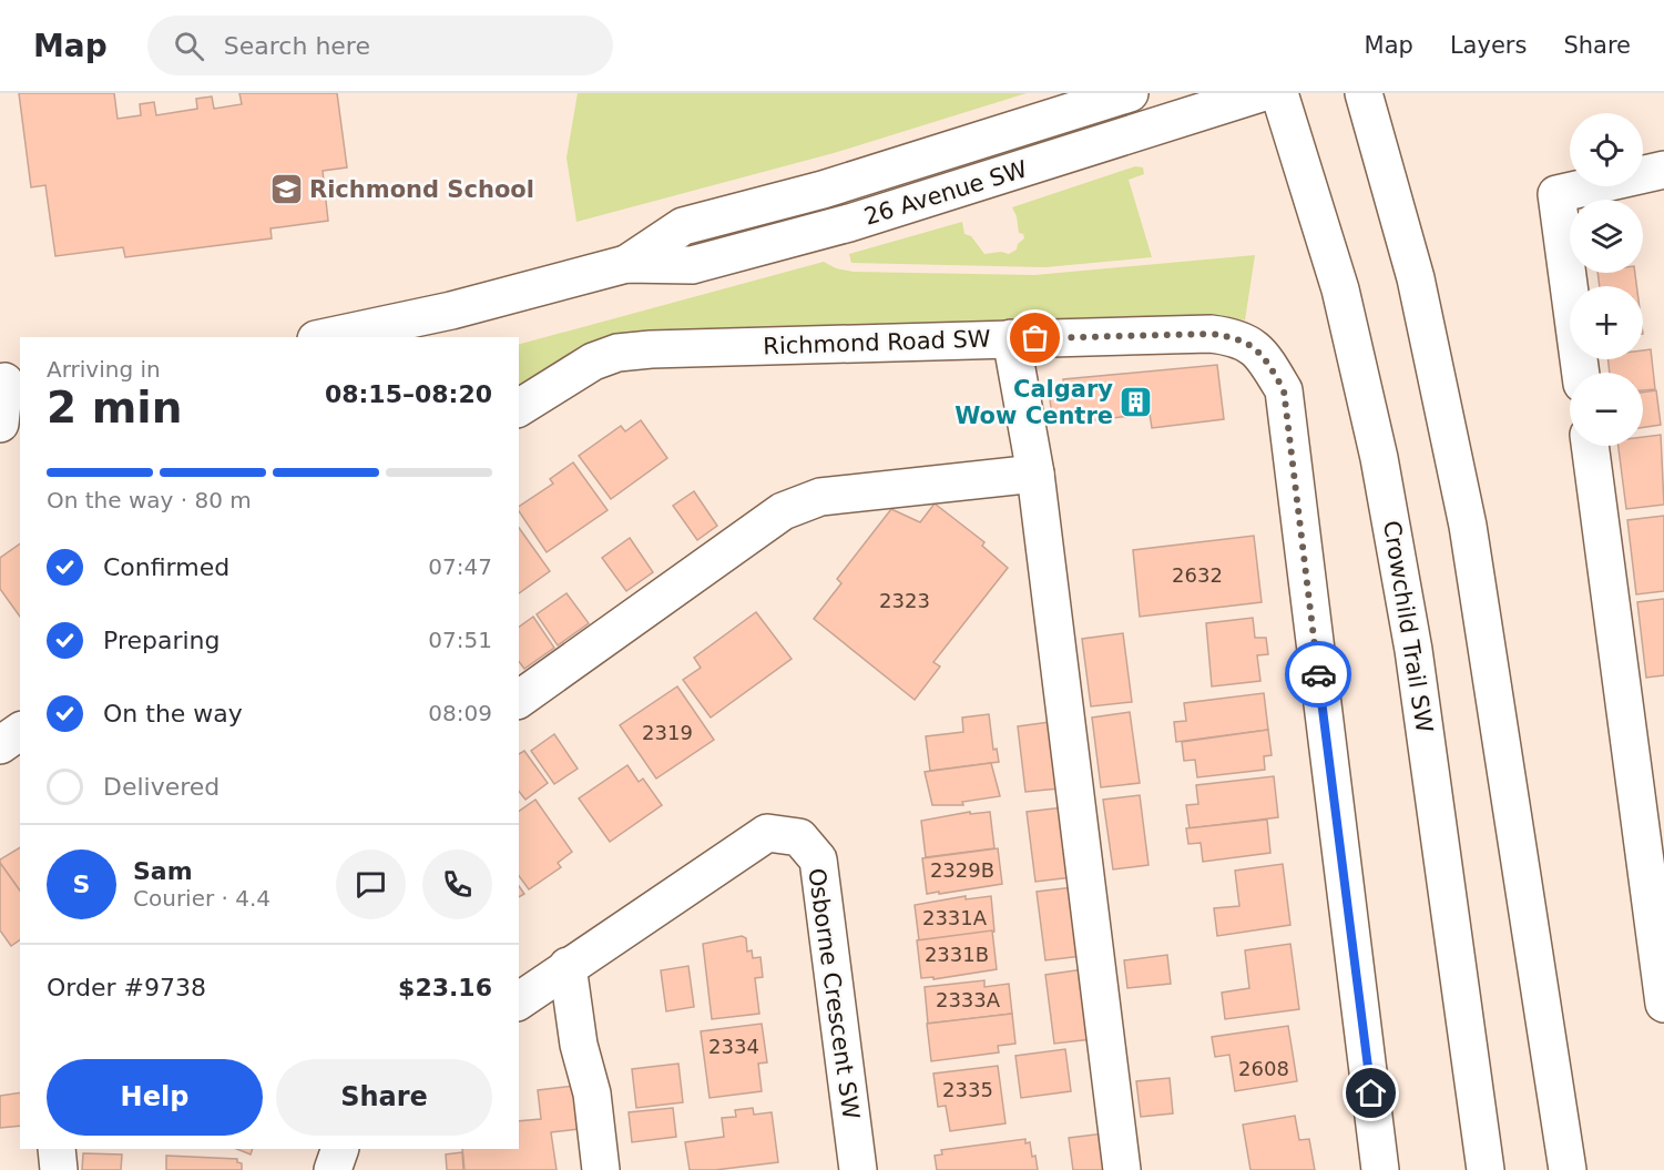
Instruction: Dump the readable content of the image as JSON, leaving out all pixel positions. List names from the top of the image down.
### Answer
{
  "streets": {
    "main road": [
      "26 Avenue SW",
      "Richmond Road SW",
      "Crowchild Trail SW",
      "Osborne Crescent SW"
    ]
  },
  "places": {
    "school or university": ["Richmond School"],
    "building": ["Calgary Wow Centre"]
  },
  "house_numbers": [
    "2632",
    "2323",
    "2319",
    "2329B",
    "2331A",
    "2331B",
    "2333A",
    "2334",
    "2608",
    "2335"
  ],
  "page": {
    "header": "Map",
    "search": "Search here",
    "nav": ["Map", "Layers", "Share"],
    "map_buttons": ["+", "−"],
    "heading": ["2 min", "Arriving in", "08:15–08:20"],
    "panel": [
      "Sam",
      "Courier · 4.4",
      "Order #9738",
      "$23.16"
    ],
    "bar": "On the way · 80 m",
    "list": [
      ["Confirmed", "07:47"],
      ["Preparing", "07:51"],
      ["On the way", "08:09"],
      "Delivered"
    ],
    "round": "S",
    "buttons": ["Help", "Share"]
  }
}
